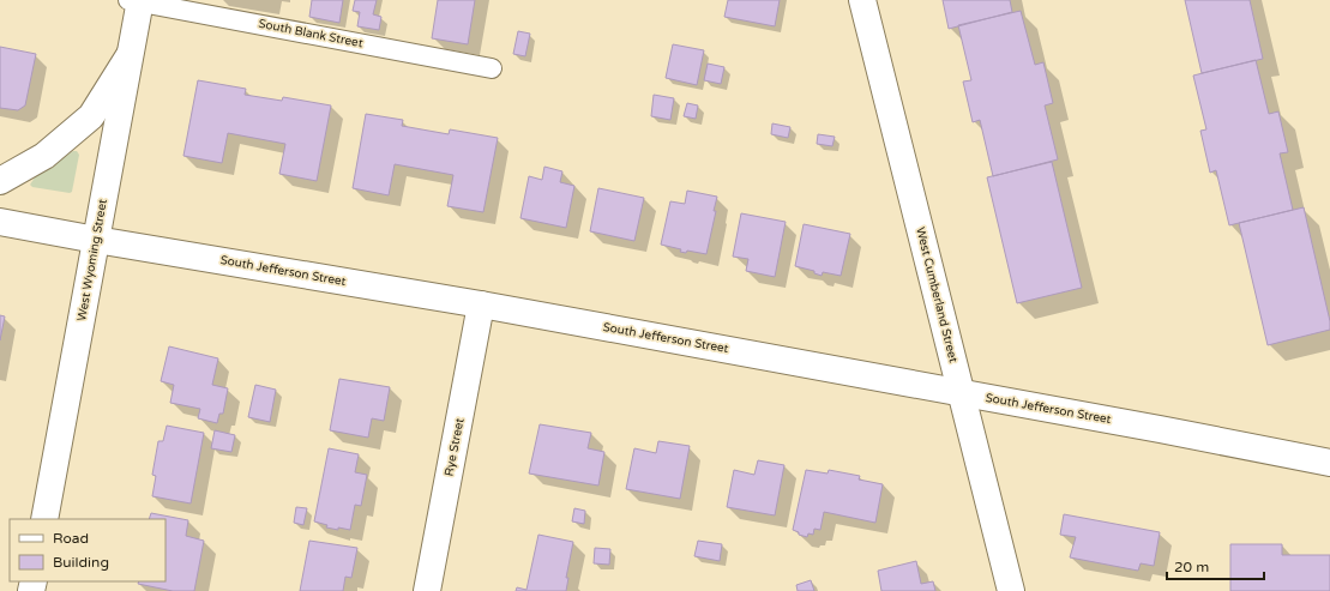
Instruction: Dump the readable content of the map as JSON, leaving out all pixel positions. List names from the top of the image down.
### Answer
{
  "streets": {
    "main road": [
      "West Wyoming Street",
      "South Jefferson Street",
      "West Cumberland Street",
      "Rye Street"
    ],
    "lane": ["South Blank Street"]
  },
  "crossings": [
    ["South Blank Street", "West Wyoming Street"],
    ["West Wyoming Street", "South Jefferson Street"],
    ["South Jefferson Street", "West Cumberland Street"],
    ["South Jefferson Street", "Rye Street"]
  ],
  "legend": ["Road", "Building"],
  "scale_bar": "20 m"
}
